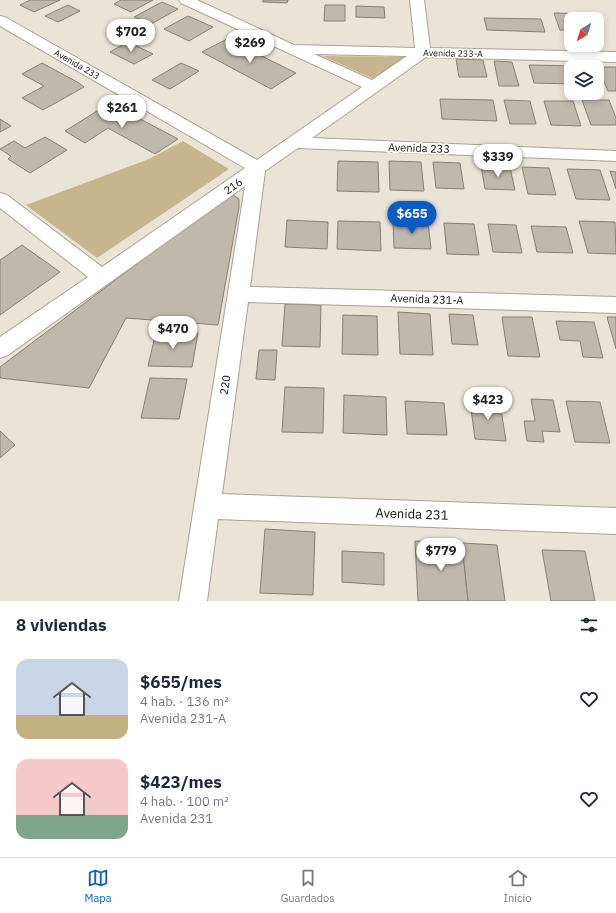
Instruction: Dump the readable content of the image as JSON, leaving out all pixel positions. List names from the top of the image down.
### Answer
{
  "streets": {
    "street": [
      "Avenida 233-A",
      "Avenida 233",
      "216",
      "Avenida 231-A",
      "220",
      "Avenida 231"
    ]
  },
  "crossings": [
    ["Avenida 233-A", "216"],
    ["Avenida 233", "216"],
    ["Avenida 233", "220"],
    ["216", "220"],
    ["Avenida 231-A", "220"],
    ["220", "Avenida 231"]
  ],
  "north": "bottom left",
  "page": {
    "price": [
      "$702",
      "$269",
      "$261",
      "$339",
      "$655",
      "$470",
      "$423",
      "$779"
    ],
    "heading": "8 viviendas",
    "list": [
      {
        "name": "$655/mes",
        "note": "4 hab. · 136 m² · Avenida 231-A"
      },
      {
        "name": "$423/mes",
        "note": "4 hab. · 100 m² · Avenida 231"
      }
    ],
    "tabs": ["Mapa", "Guardados", "Inicio"]
  }
}
